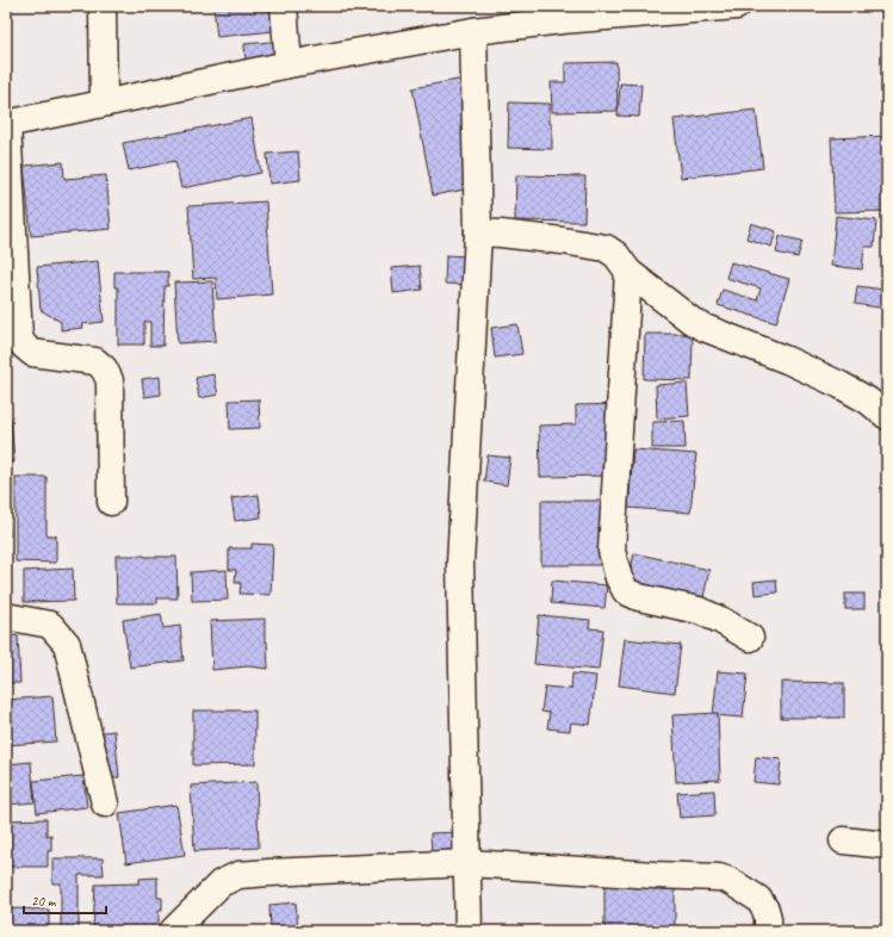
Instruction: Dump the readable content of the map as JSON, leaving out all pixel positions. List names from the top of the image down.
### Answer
{
  "scale_bar": "20 m"
}
